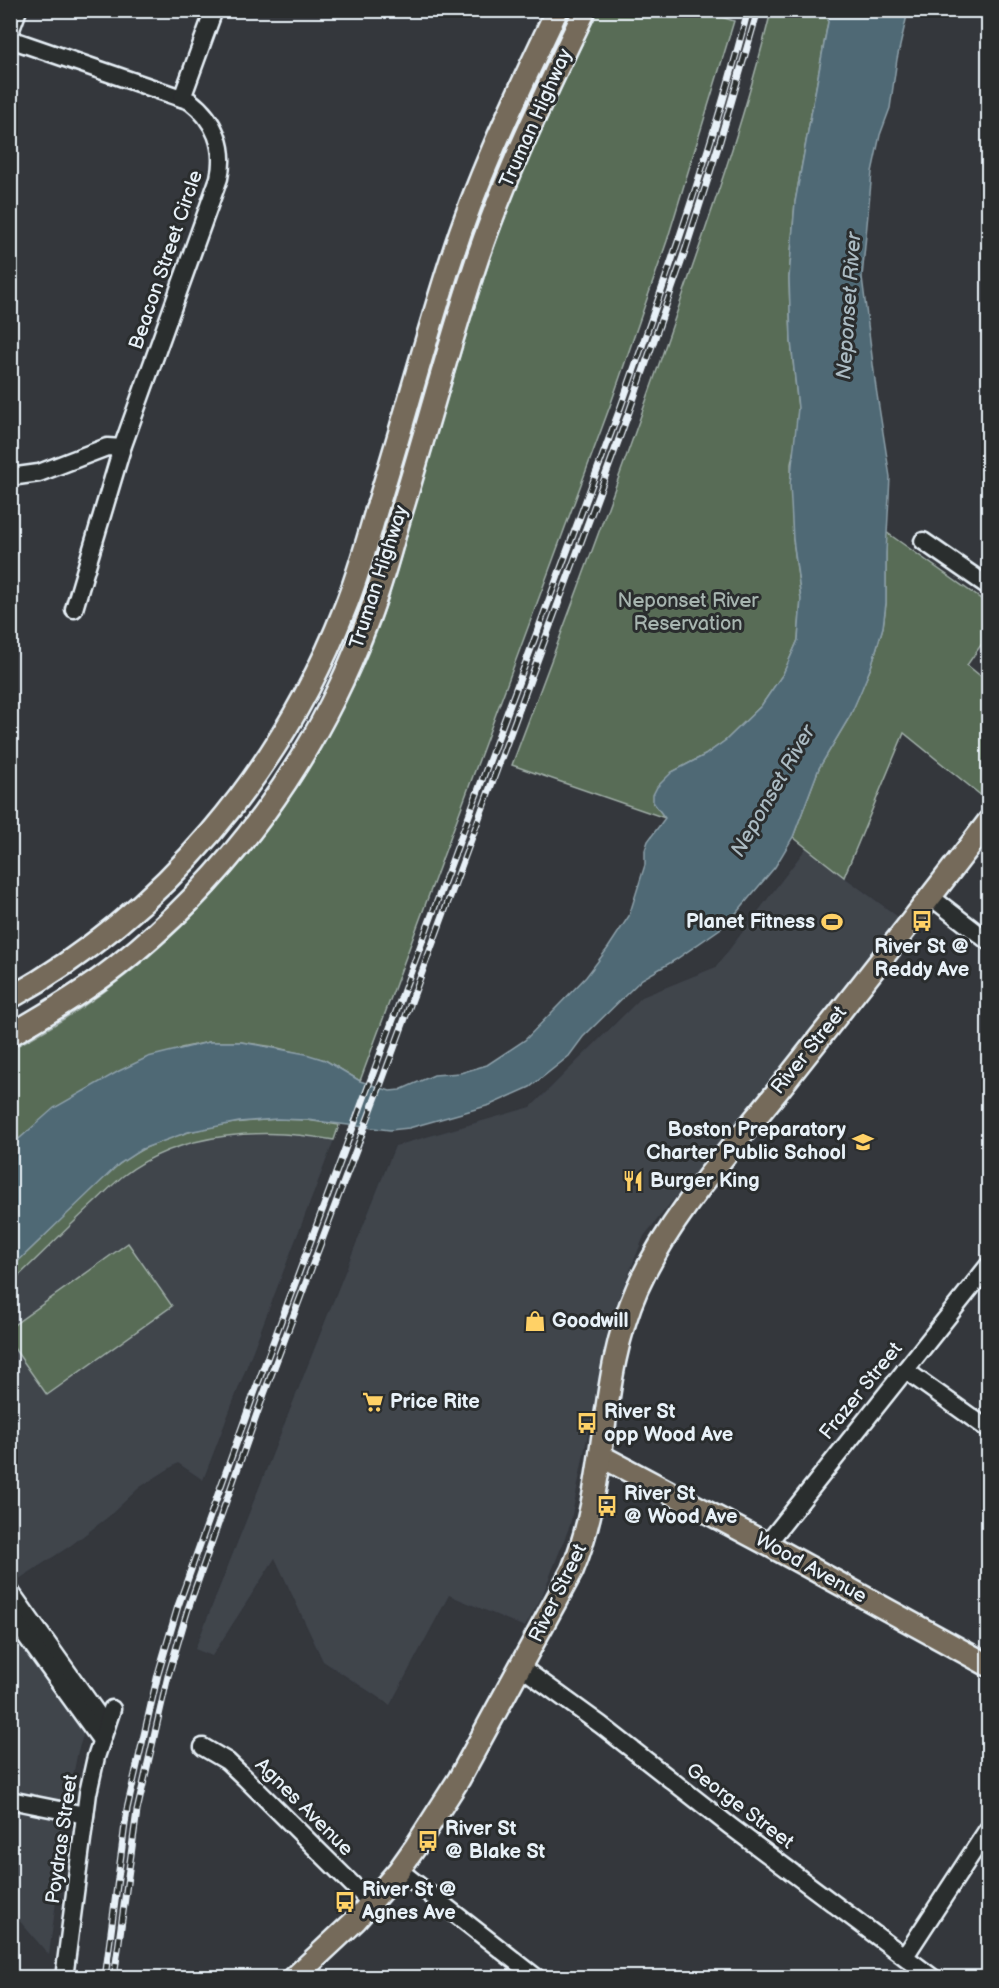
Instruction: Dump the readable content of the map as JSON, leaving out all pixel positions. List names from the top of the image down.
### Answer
{
  "streets": {
    "main road": ["Truman Highway", "River Street", "Wood Avenue"],
    "street": [
      "Beacon Street Circle",
      "Frazer Street",
      "George Street",
      "Agnes Avenue",
      "Poydras Street"
    ]
  },
  "crossings": [
    ["River Street", "Wood Avenue"],
    ["River Street", "George Street"],
    ["River Street", "Agnes Avenue"],
    ["Frazer Street", "Wood Avenue"]
  ],
  "water": ["Neponset River"],
  "parks": ["Neponset River Reservation"],
  "places": {
    "bus stop": [
      "River St @ Reddy Ave",
      "River St opp Wood Ave",
      "River St @ Wood Ave",
      "River St @ Blake St",
      "River St @ Agnes Ave"
    ],
    "sports": ["Planet Fitness"],
    "school or university": ["Boston Preparatory Charter Public School"],
    "restaurant": ["Burger King"],
    "shop": ["Goodwill"],
    "supermarket": ["Price Rite"]
  }
}
